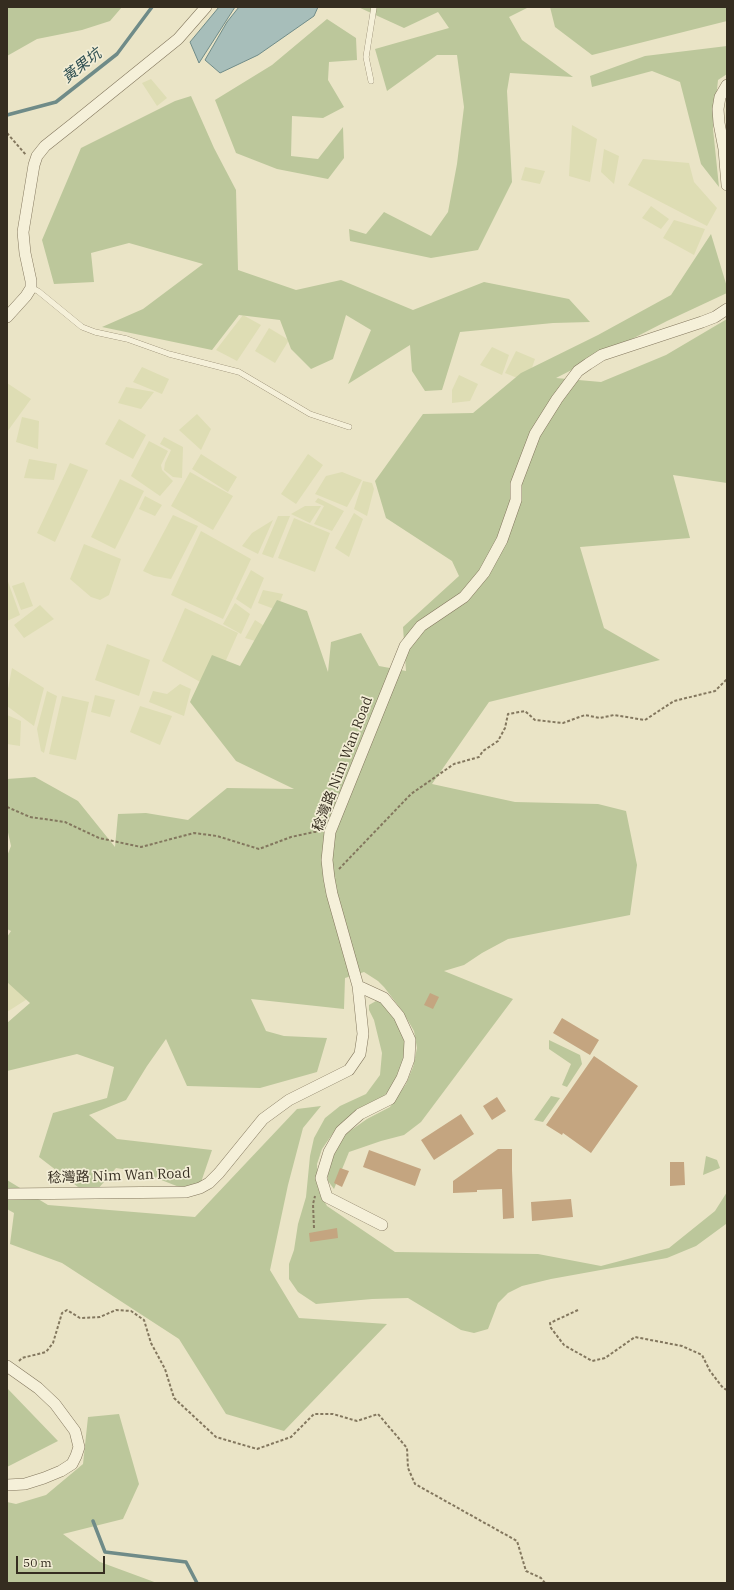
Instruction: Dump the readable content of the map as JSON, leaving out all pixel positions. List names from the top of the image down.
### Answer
{
  "streets": {
    "street": ["稔灣路 Nim Wan Road"]
  },
  "water": ["黃果坑"],
  "scale_bar": "50 m"
}
